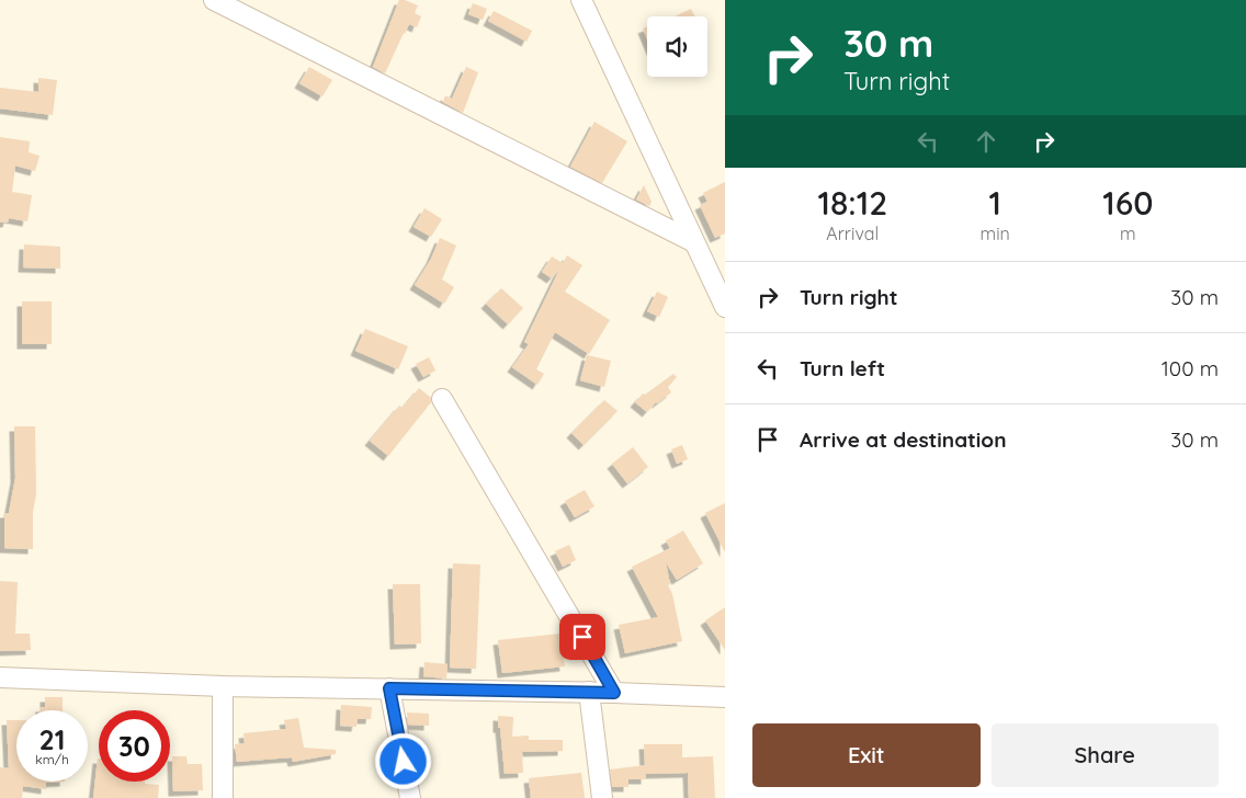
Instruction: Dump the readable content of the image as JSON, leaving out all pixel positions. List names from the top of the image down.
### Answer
{
  "page": {
    "turn": ["30 m", "Turn right"],
    "eta": [
      "18:12",
      "Arrival",
      "1",
      "min",
      "160",
      "m"
    ],
    "list": [
      {
        "name": "Turn right",
        "value": "30 m"
      },
      {
        "name": "Turn left",
        "value": "100 m"
      },
      {
        "name": "Arrive at destination",
        "value": "30 m"
      }
    ],
    "speed": "21 km/h",
    "limit": "30",
    "buttons": ["Exit", "Share"]
  }
}
